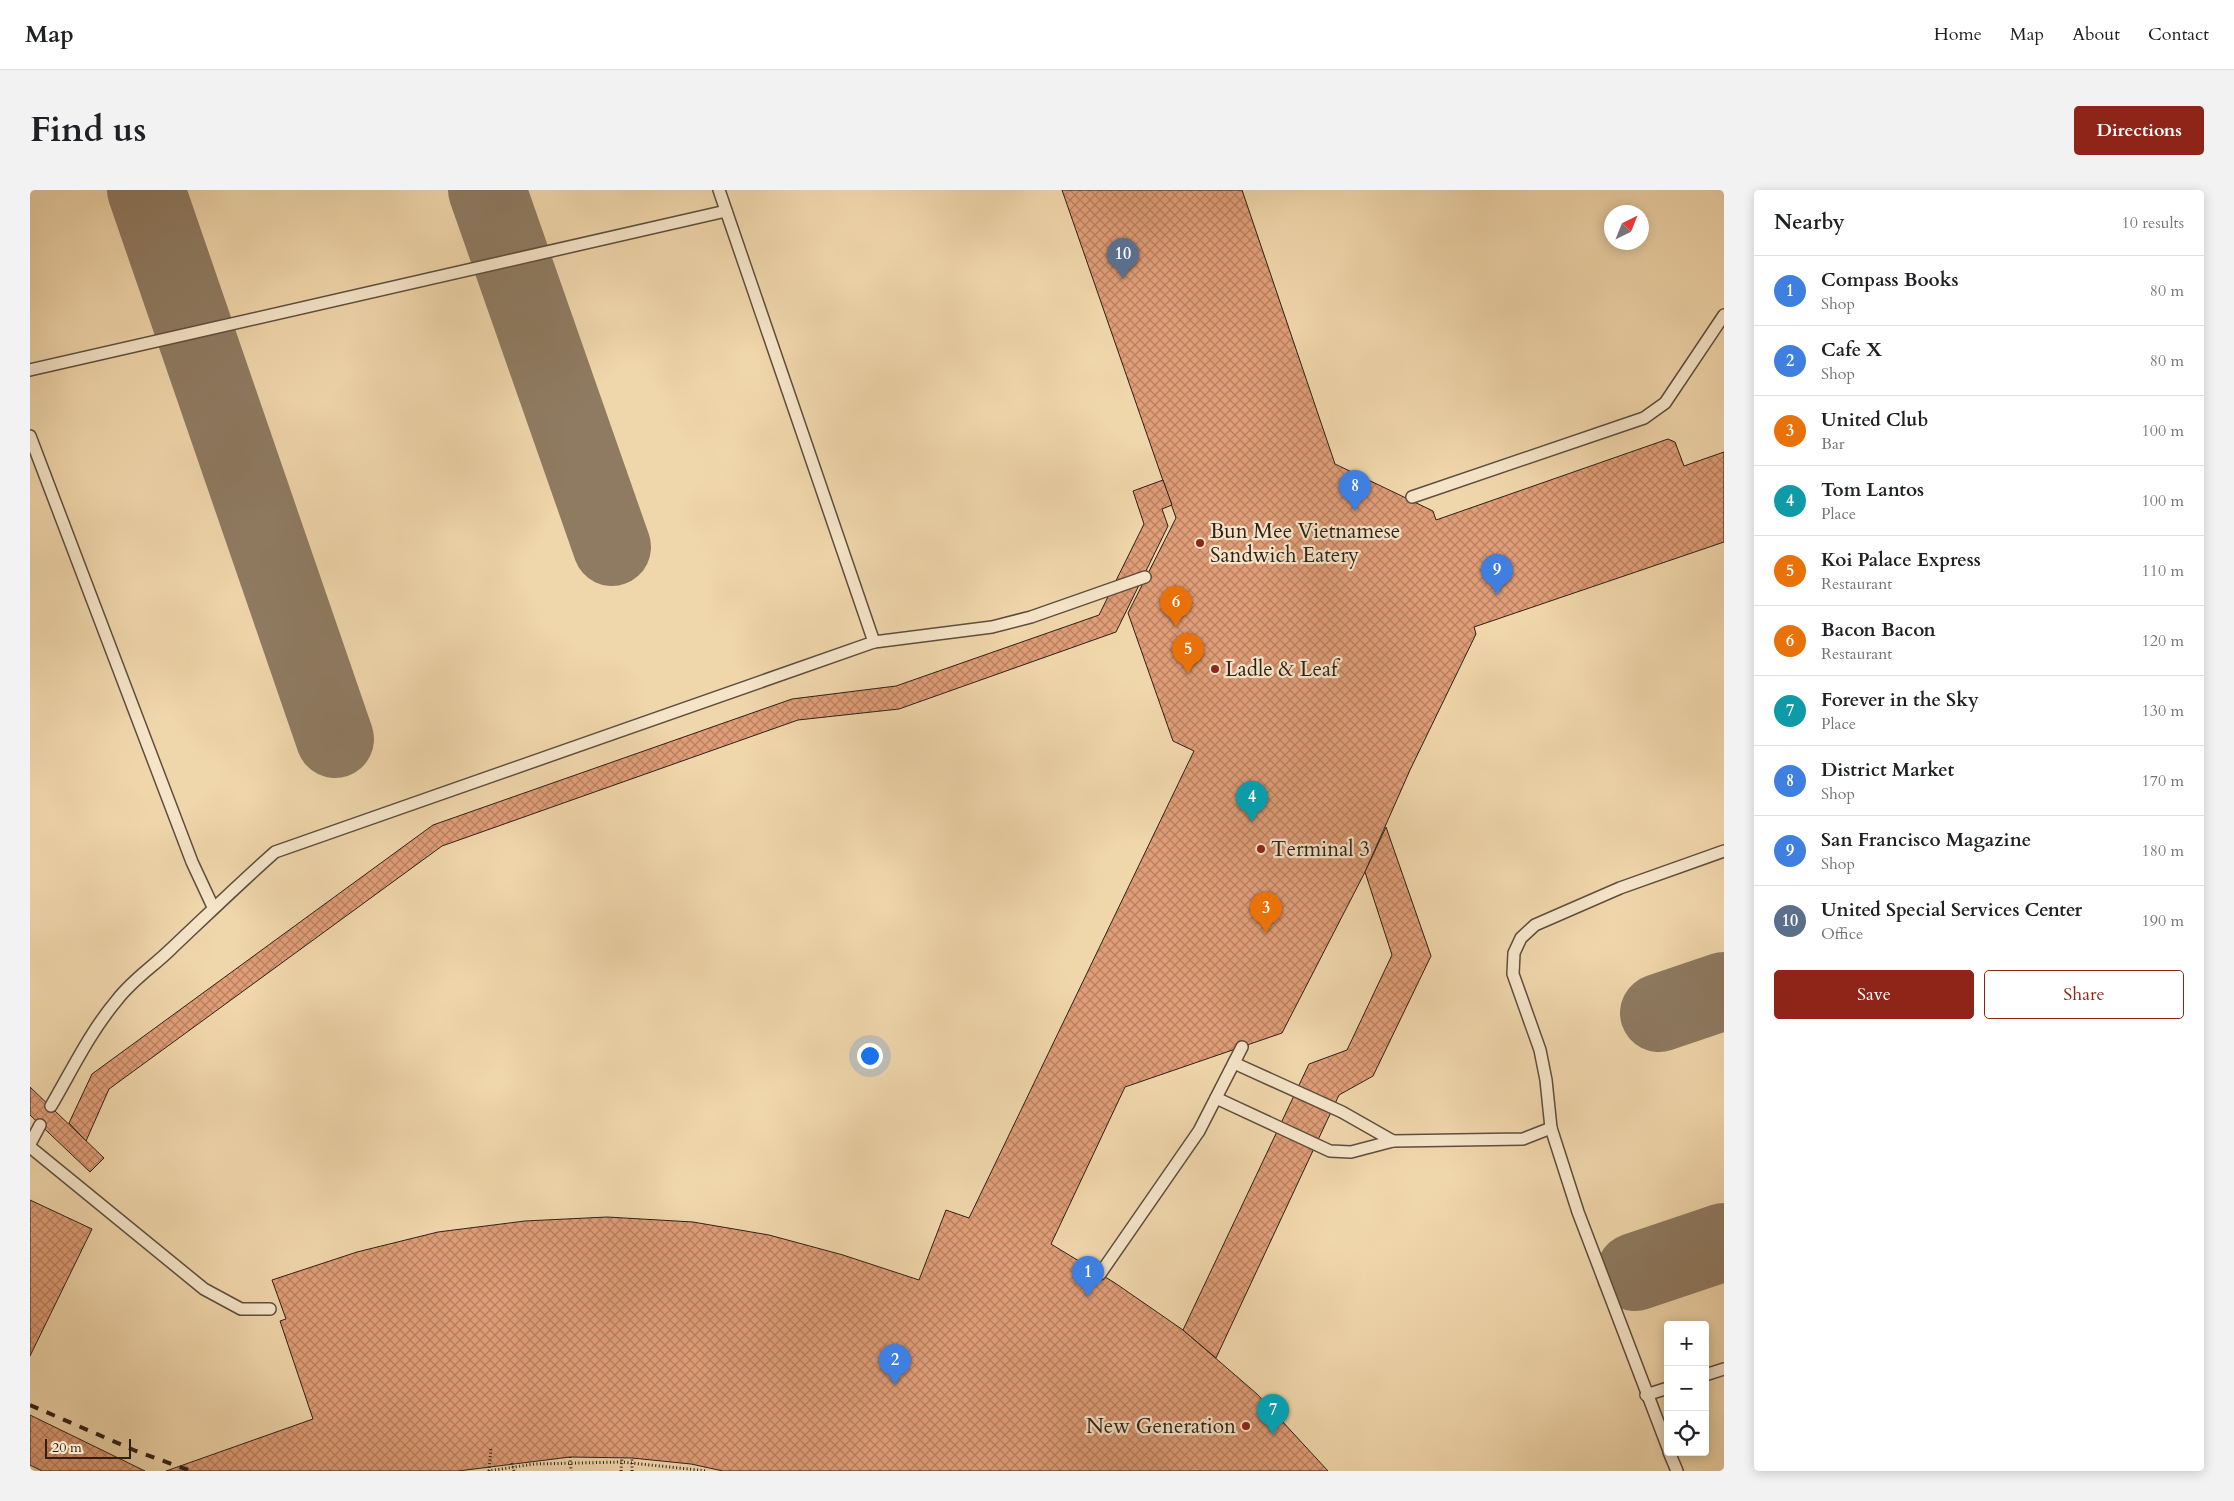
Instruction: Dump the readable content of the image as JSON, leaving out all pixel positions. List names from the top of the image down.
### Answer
{
  "places": [
    "Bun Mee Vietnamese Sandwich Eatery",
    "Ladle & Leaf",
    "Terminal 3",
    "New Generation"
  ],
  "scale_bar": "20 m",
  "north": "top right",
  "page": {
    "header": "Map",
    "nav": [
      "Home",
      "Map",
      "About",
      "Contact"
    ],
    "title": "Find us",
    "buttons": [
      "Directions",
      ["Save", "Share"]
    ],
    "heading": ["Nearby", "10 results"],
    "pins": [
      "10",
      "8",
      "9",
      "6",
      "5",
      "4",
      "3",
      "1",
      "2",
      "7"
    ],
    "list": [
      {
        "mark": "1",
        "name": "Compass Books",
        "note": "Shop",
        "value": "80 m"
      },
      {
        "mark": "2",
        "name": "Cafe X",
        "note": "Shop",
        "value": "80 m"
      },
      {
        "mark": "3",
        "name": "United Club",
        "note": "Bar",
        "value": "100 m"
      },
      {
        "mark": "4",
        "name": "Tom Lantos",
        "note": "Place",
        "value": "100 m"
      },
      {
        "mark": "5",
        "name": "Koi Palace Express",
        "note": "Restaurant",
        "value": "110 m"
      },
      {
        "mark": "6",
        "name": "Bacon Bacon",
        "note": "Restaurant",
        "value": "120 m"
      },
      {
        "mark": "7",
        "name": "Forever in the Sky",
        "note": "Place",
        "value": "130 m"
      },
      {
        "mark": "8",
        "name": "District Market",
        "note": "Shop",
        "value": "170 m"
      },
      {
        "mark": "9",
        "name": "San Francisco Magazine",
        "note": "Shop",
        "value": "180 m"
      },
      {
        "mark": "10",
        "name": "United Special Services Center",
        "note": "Office",
        "value": "190 m"
      }
    ],
    "map_buttons": ["+", "−"],
    "scale": "20 m"
  }
}
